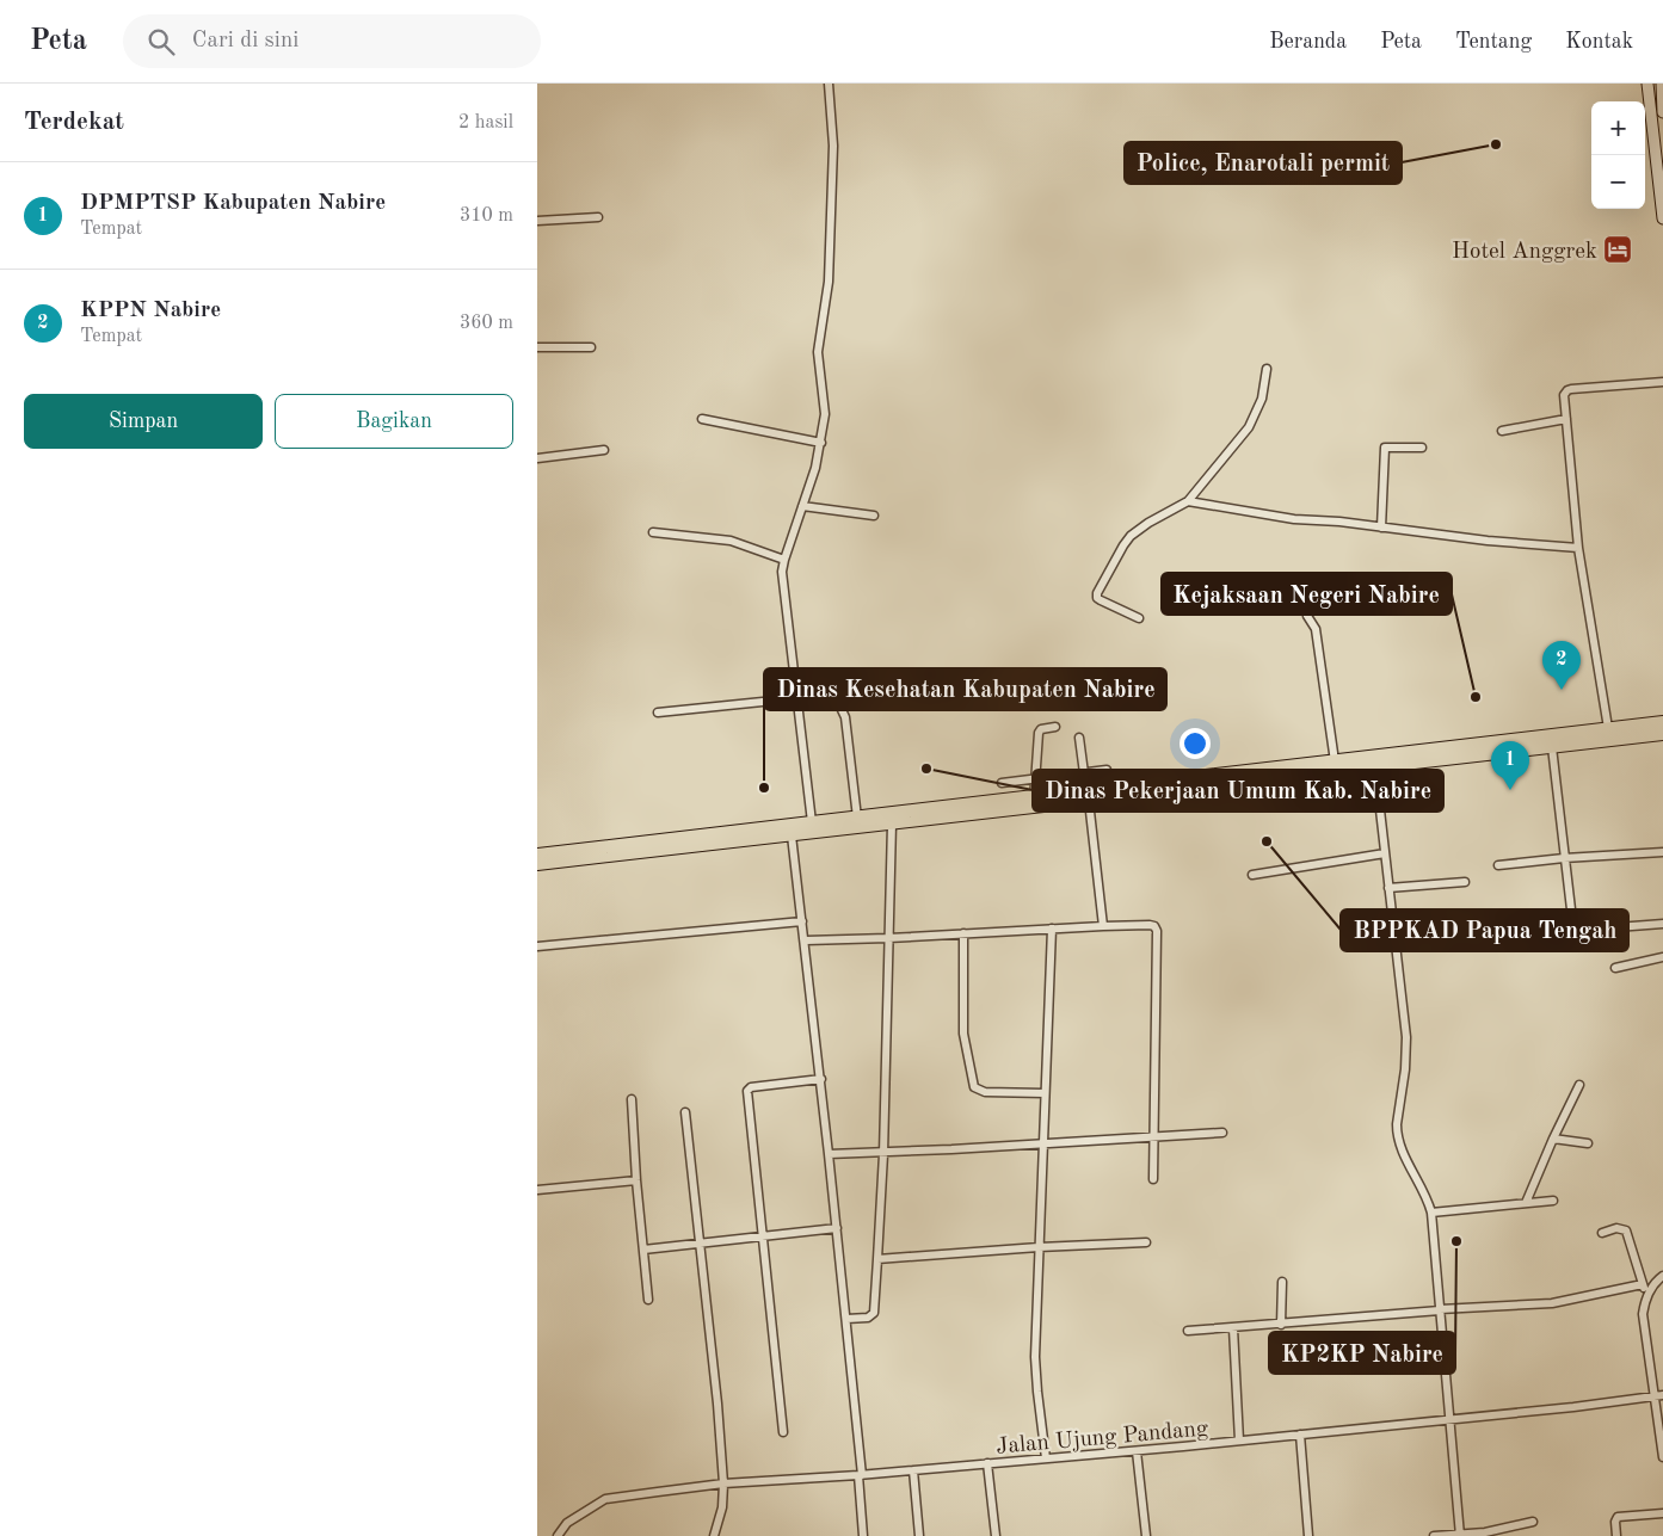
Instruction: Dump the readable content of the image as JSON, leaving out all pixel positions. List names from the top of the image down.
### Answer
{
  "streets": {
    "street": ["Jalan Ujung Pandang"]
  },
  "places": {
    "other": [
      "Police, Enarotali permit",
      "Kejaksaan Negeri Nabire",
      "Dinas Pekerjaan Umum Kab. Nabire",
      "Dinas Kesehatan Kabupaten Nabire",
      "BPPKAD Papua Tengah",
      "KP2KP Nabire"
    ],
    "hotel": ["Hotel Anggrek"]
  },
  "page": {
    "header": "Peta",
    "search": "Cari di sini",
    "nav": [
      "Beranda",
      "Peta",
      "Tentang",
      "Kontak"
    ],
    "heading": ["Terdekat", "2 hasil"],
    "map_buttons": ["+", "−"],
    "list": [
      {
        "mark": "1",
        "name": "DPMPTSP Kabupaten Nabire",
        "note": "Tempat",
        "value": "310 m"
      },
      {
        "mark": "2",
        "name": "KPPN Nabire",
        "note": "Tempat",
        "value": "360 m"
      }
    ],
    "buttons": ["Simpan", "Bagikan"],
    "pins": ["2", "1"]
  }
}
